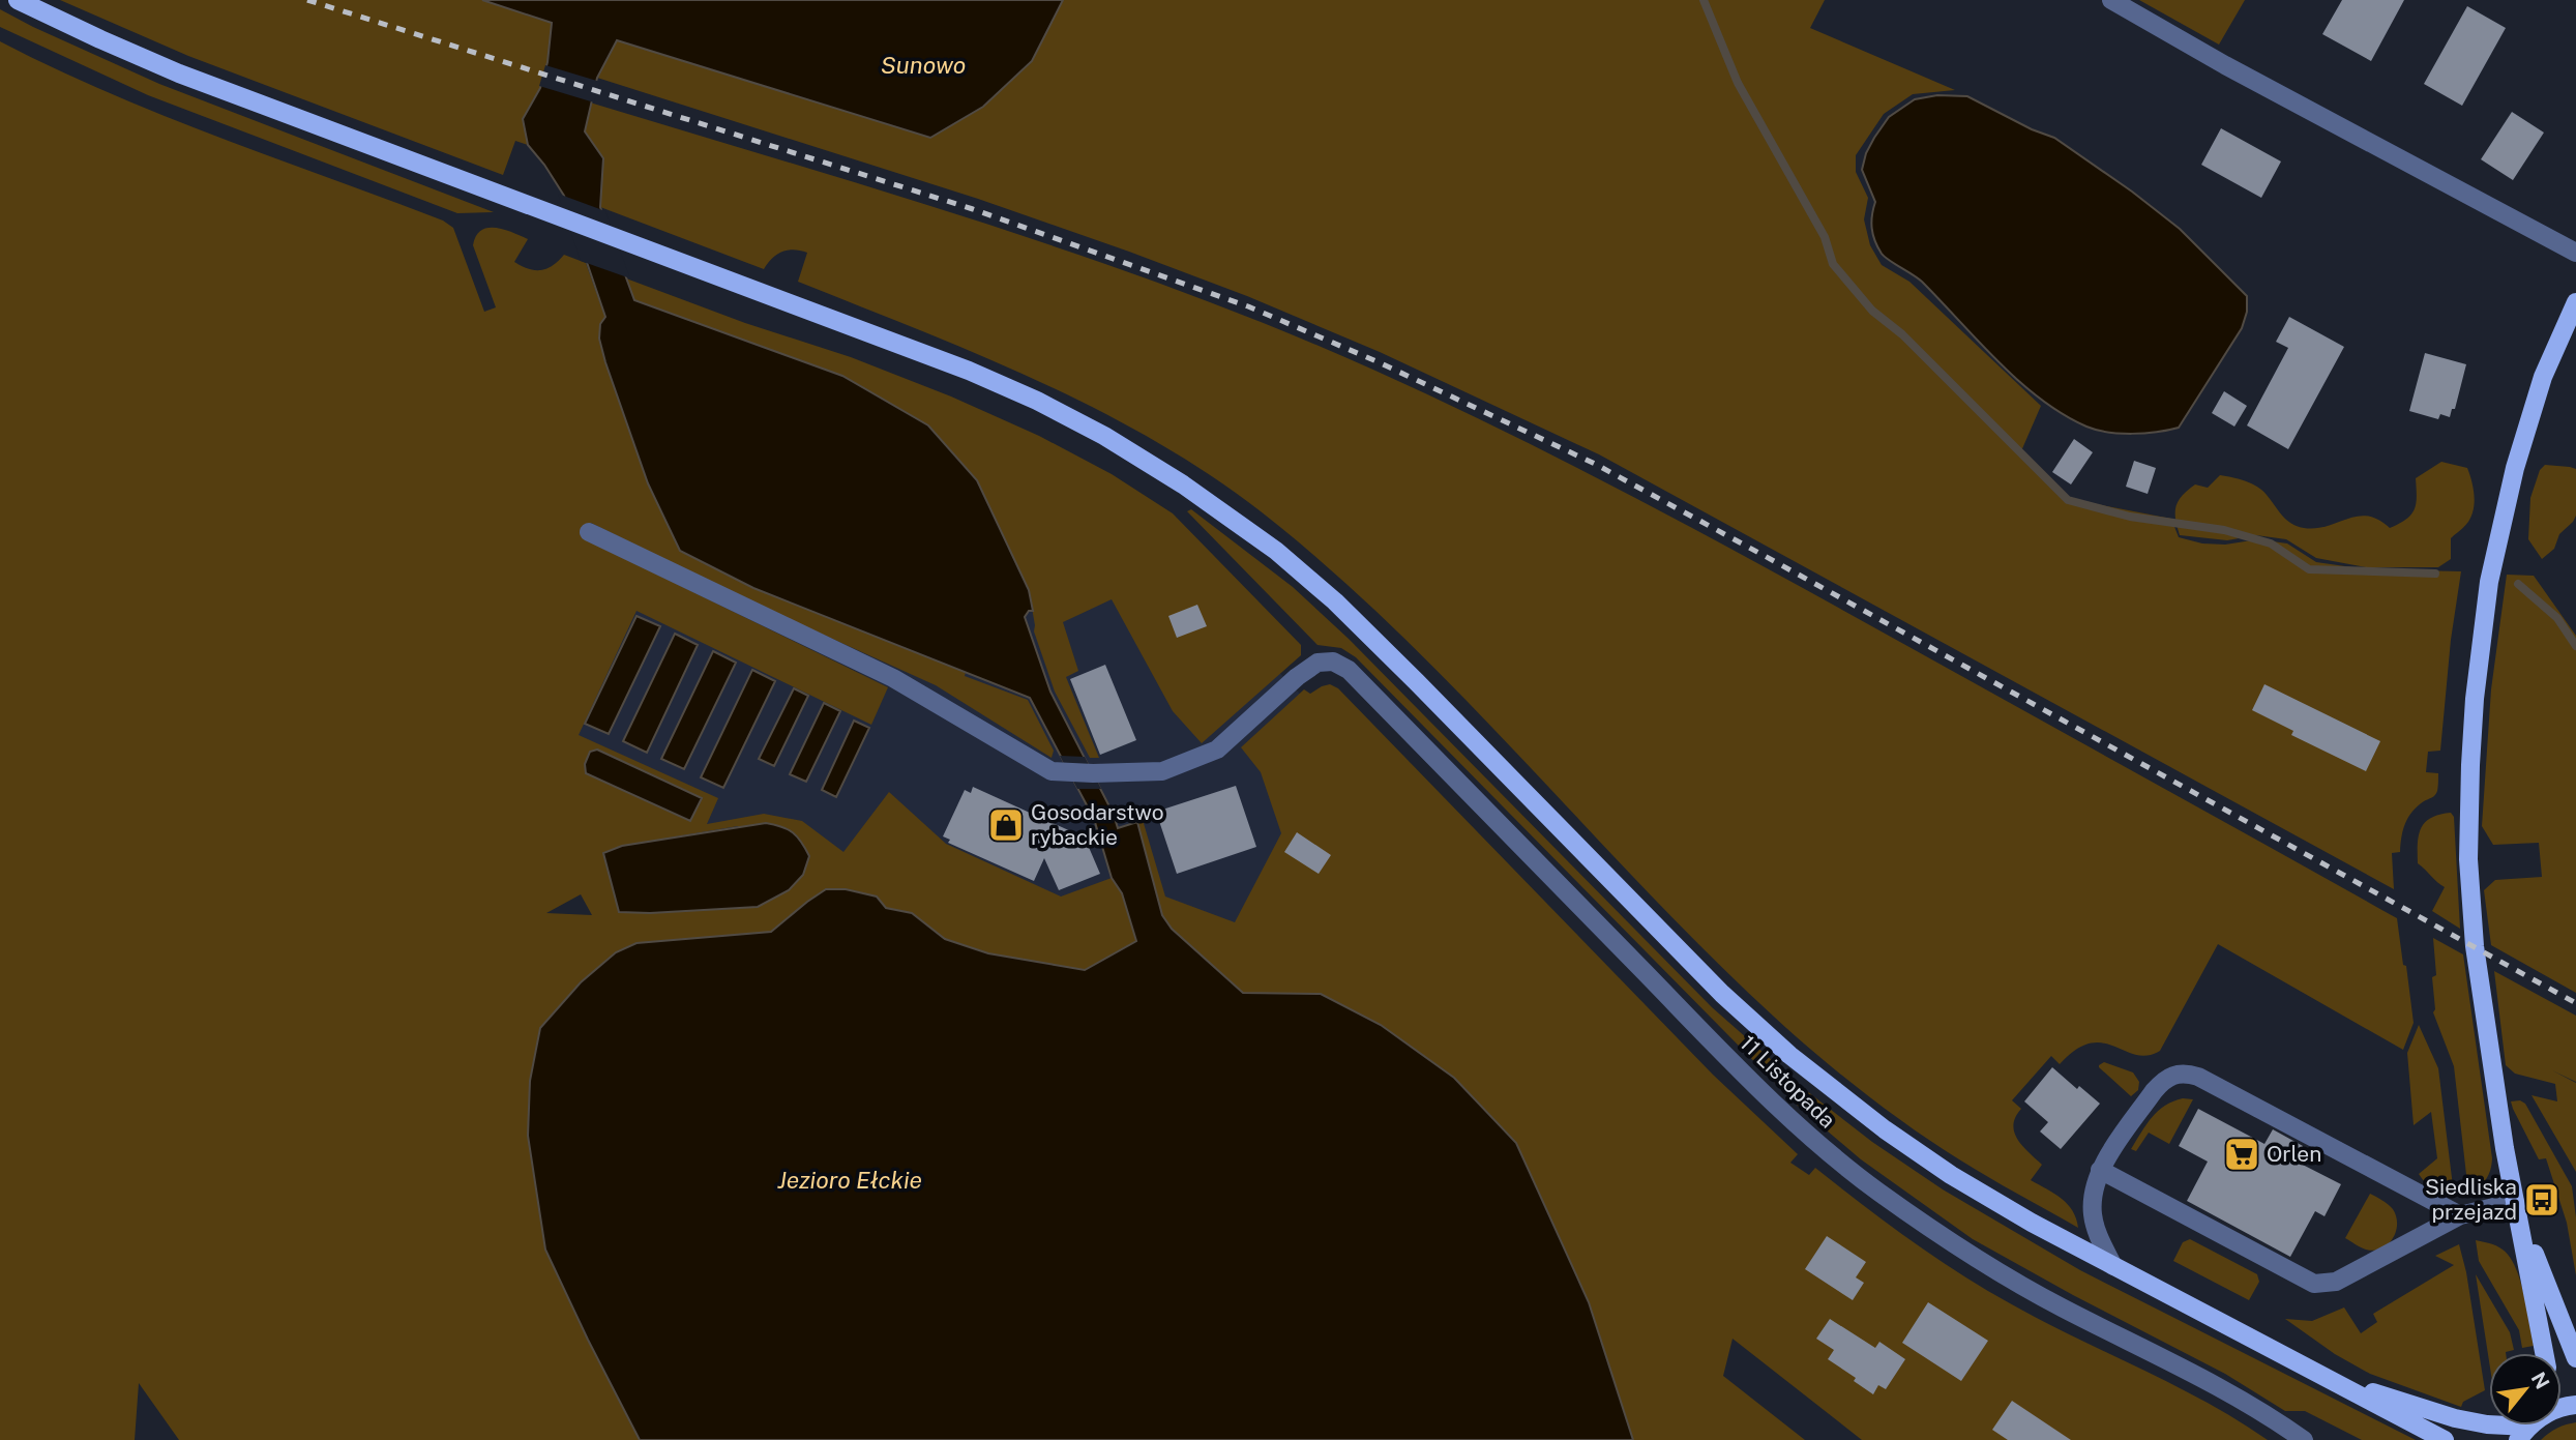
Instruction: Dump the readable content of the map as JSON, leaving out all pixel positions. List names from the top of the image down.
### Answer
{
  "streets": {
    "street": ["11 Listopada"]
  },
  "water": ["Sunowo", "Jezioro Ełckie"],
  "places": {
    "shop": ["Gosodarstwo rybackie"],
    "supermarket": ["Orlen"],
    "bus stop": ["Siedliska przejazd"]
  },
  "north": "top right"
}
